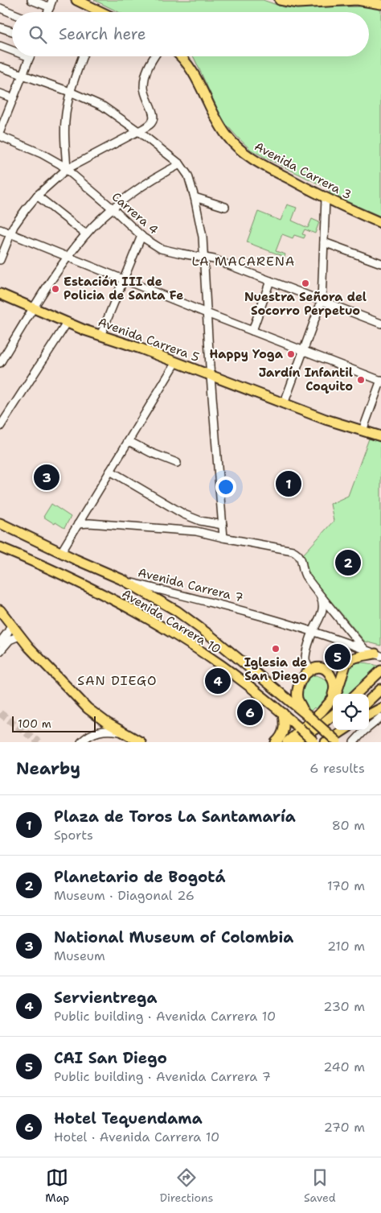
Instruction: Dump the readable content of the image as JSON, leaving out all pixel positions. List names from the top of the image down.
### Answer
{
  "streets": {
    "main road": [
      "Avenida Carrera 3",
      "Avenida Carrera 5",
      "Avenida Carrera 7",
      "Avenida Carrera 10"
    ],
    "street": ["Carrera 4"]
  },
  "crossings": [
    ["Avenida Carrera 7", "Avenida Carrera 10"]
  ],
  "districts": ["LA MACARENA", "SAN DIEGO"],
  "places": [
    "Nuestra Señora del Socorro Perpetuo",
    "Estación III de Policia de Santa Fe",
    "Happy Yoga",
    "Jardín Infantil Coquito",
    "Iglesia de San Diego"
  ],
  "scale_bar": "100 m",
  "page": {
    "search": "Search here",
    "pins": [
      "3",
      "1",
      "2",
      "5",
      "4",
      "6"
    ],
    "scale": "100 m",
    "heading": ["Nearby", "6 results"],
    "list": [
      {
        "mark": "1",
        "name": "Plaza de Toros La Santamaría",
        "note": "Sports",
        "value": "80 m"
      },
      {
        "mark": "2",
        "name": "Planetario de Bogotá",
        "note": "Museum · Diagonal 26",
        "value": "170 m"
      },
      {
        "mark": "3",
        "name": "National Museum of Colombia",
        "note": "Museum",
        "value": "210 m"
      },
      {
        "mark": "4",
        "name": "Servientrega",
        "note": "Public building · Avenida Carrera 10",
        "value": "230 m"
      },
      {
        "mark": "5",
        "name": "CAI San Diego",
        "note": "Public building · Avenida Carrera 7",
        "value": "240 m"
      },
      {
        "mark": "6",
        "name": "Hotel Tequendama",
        "note": "Hotel · Avenida Carrera 10",
        "value": "270 m"
      }
    ],
    "nav": ["Map", "Directions", "Saved"]
  }
}
